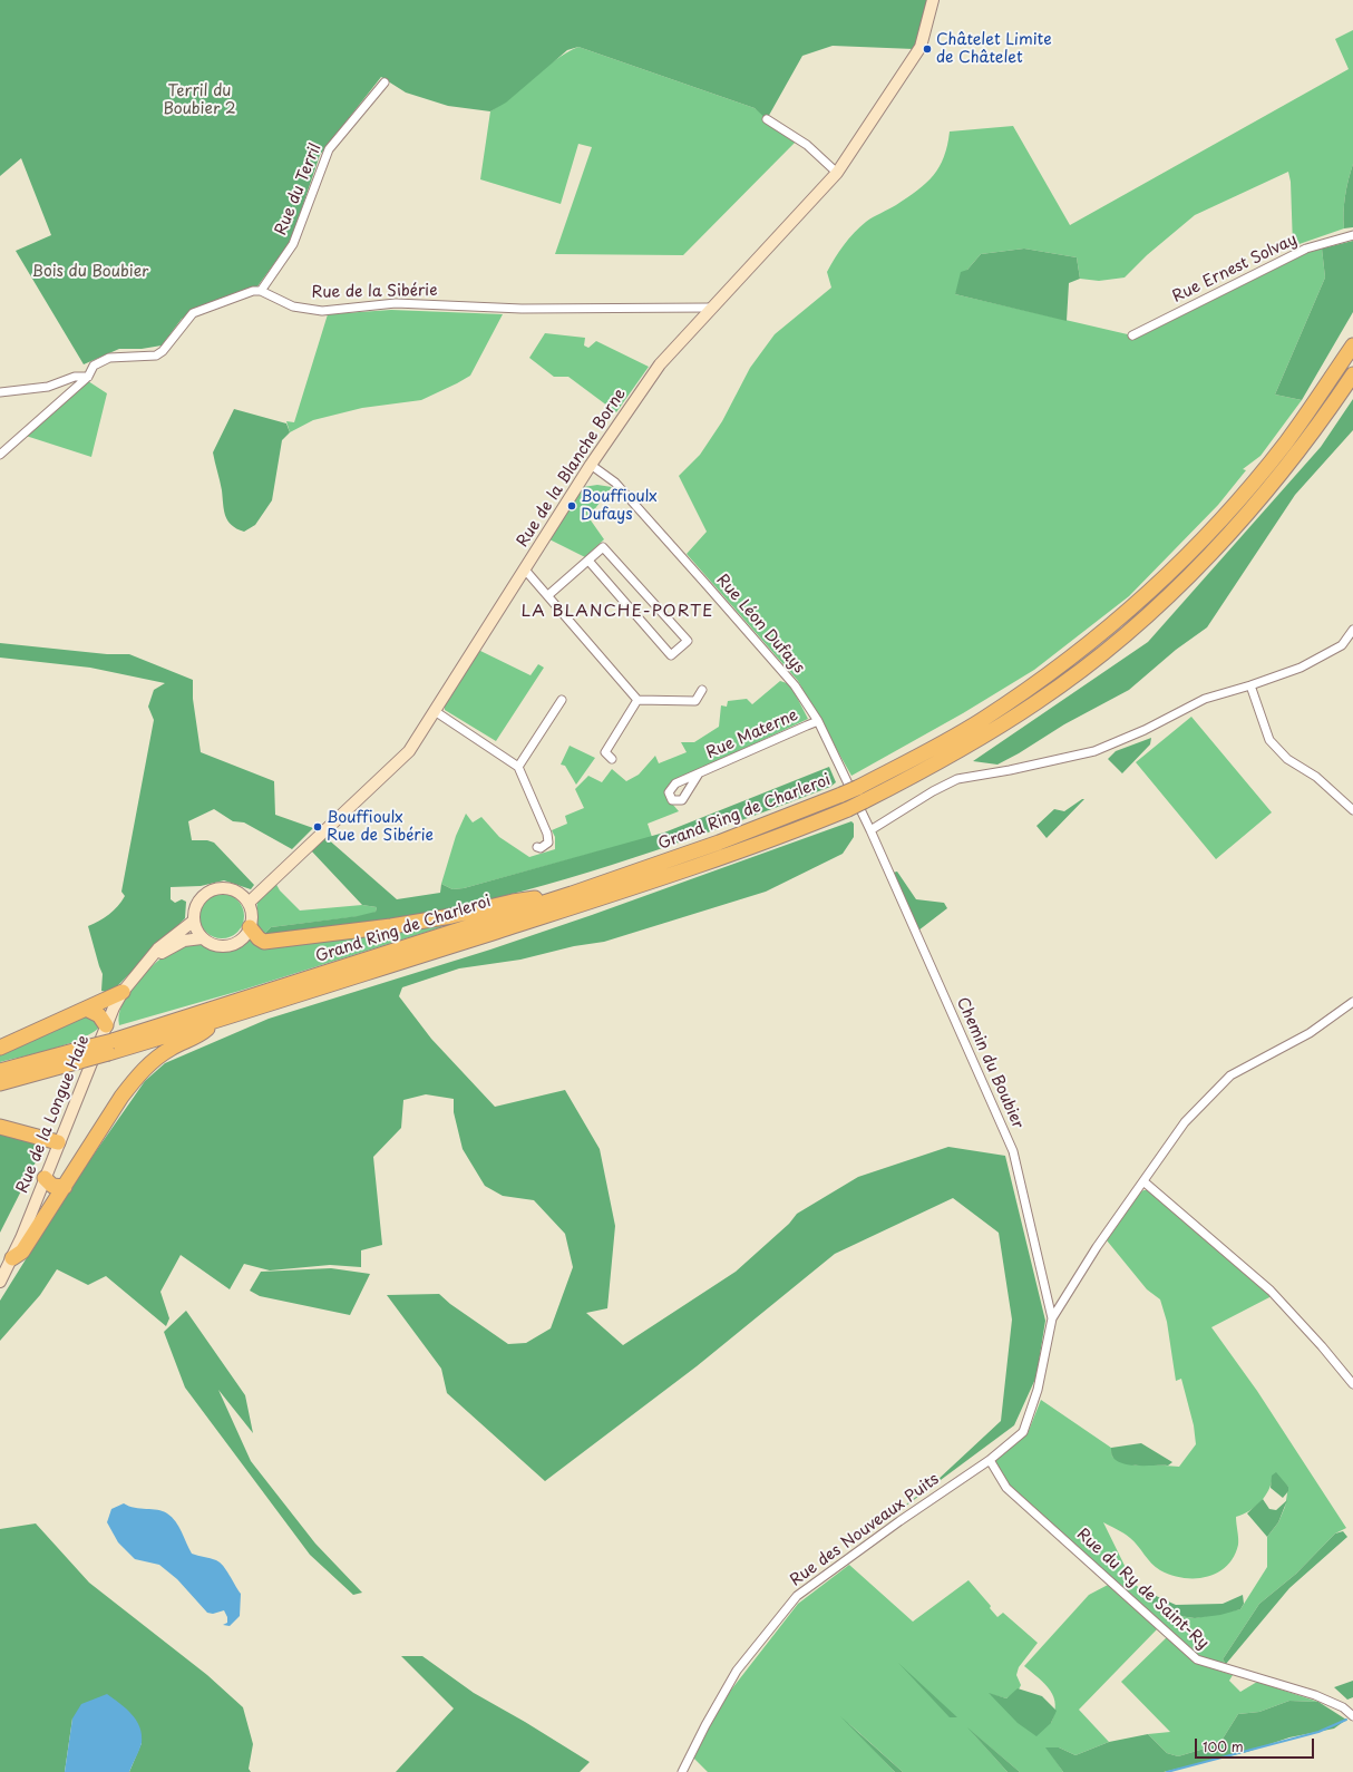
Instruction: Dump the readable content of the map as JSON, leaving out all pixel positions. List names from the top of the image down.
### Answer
{
  "streets": {
    "highway": ["Grand Ring de Charleroi"],
    "street": [
      "Rue du Terril",
      "Rue Ernest Solvay",
      "Rue de la Sibérie",
      "Rue de la Blanche Borne",
      "Rue Léon Dufays",
      "Rue Materne",
      "Chemin du Boubier",
      "Rue de la Longue Haie",
      "Rue des Nouveaux Puits",
      "Rue du Ry de Saint-Ry"
    ]
  },
  "crossings": [
    ["Rue du Terril", "Rue de la Sibérie"],
    ["Rue de la Sibérie", "Rue de la Blanche Borne"],
    ["Rue de la Blanche Borne", "Rue Léon Dufays"],
    ["Rue de la Blanche Borne", "Rue de la Longue Haie"],
    ["Rue Léon Dufays", "Rue Materne"],
    ["Rue Léon Dufays", "Chemin du Boubier"],
    ["Chemin du Boubier", "Rue des Nouveaux Puits"],
    ["Rue des Nouveaux Puits", "Rue du Ry de Saint-Ry"]
  ],
  "districts": ["LA BLANCHE-PORTE"],
  "parks": ["Terril du Boubier 2", "Bois du Boubier"],
  "places": ["Châtelet Limite de Châtelet", "Bouffioulx Dufays", "Bouffioulx Rue de Sibérie"],
  "scale_bar": "100 m"
}
